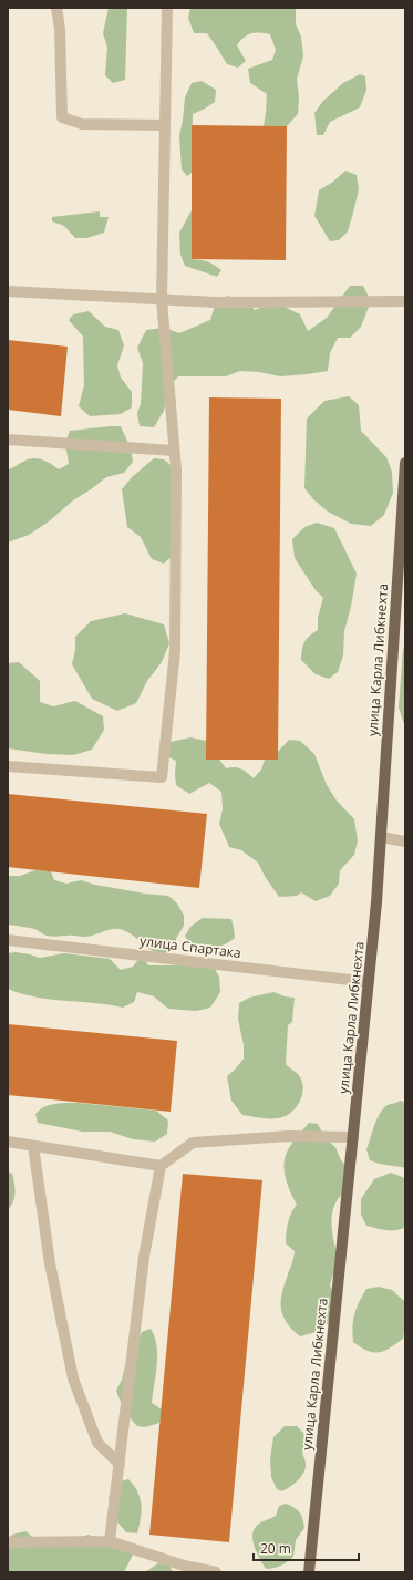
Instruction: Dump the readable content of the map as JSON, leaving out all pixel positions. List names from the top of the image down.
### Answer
{
  "streets": {
    "main road": ["улица Карла Либкнехта"],
    "street": ["улица Спартака"]
  },
  "crossings": [
    ["улица Карла Либкнехта", "улица Спартака"]
  ],
  "scale_bar": "20 m"
}
